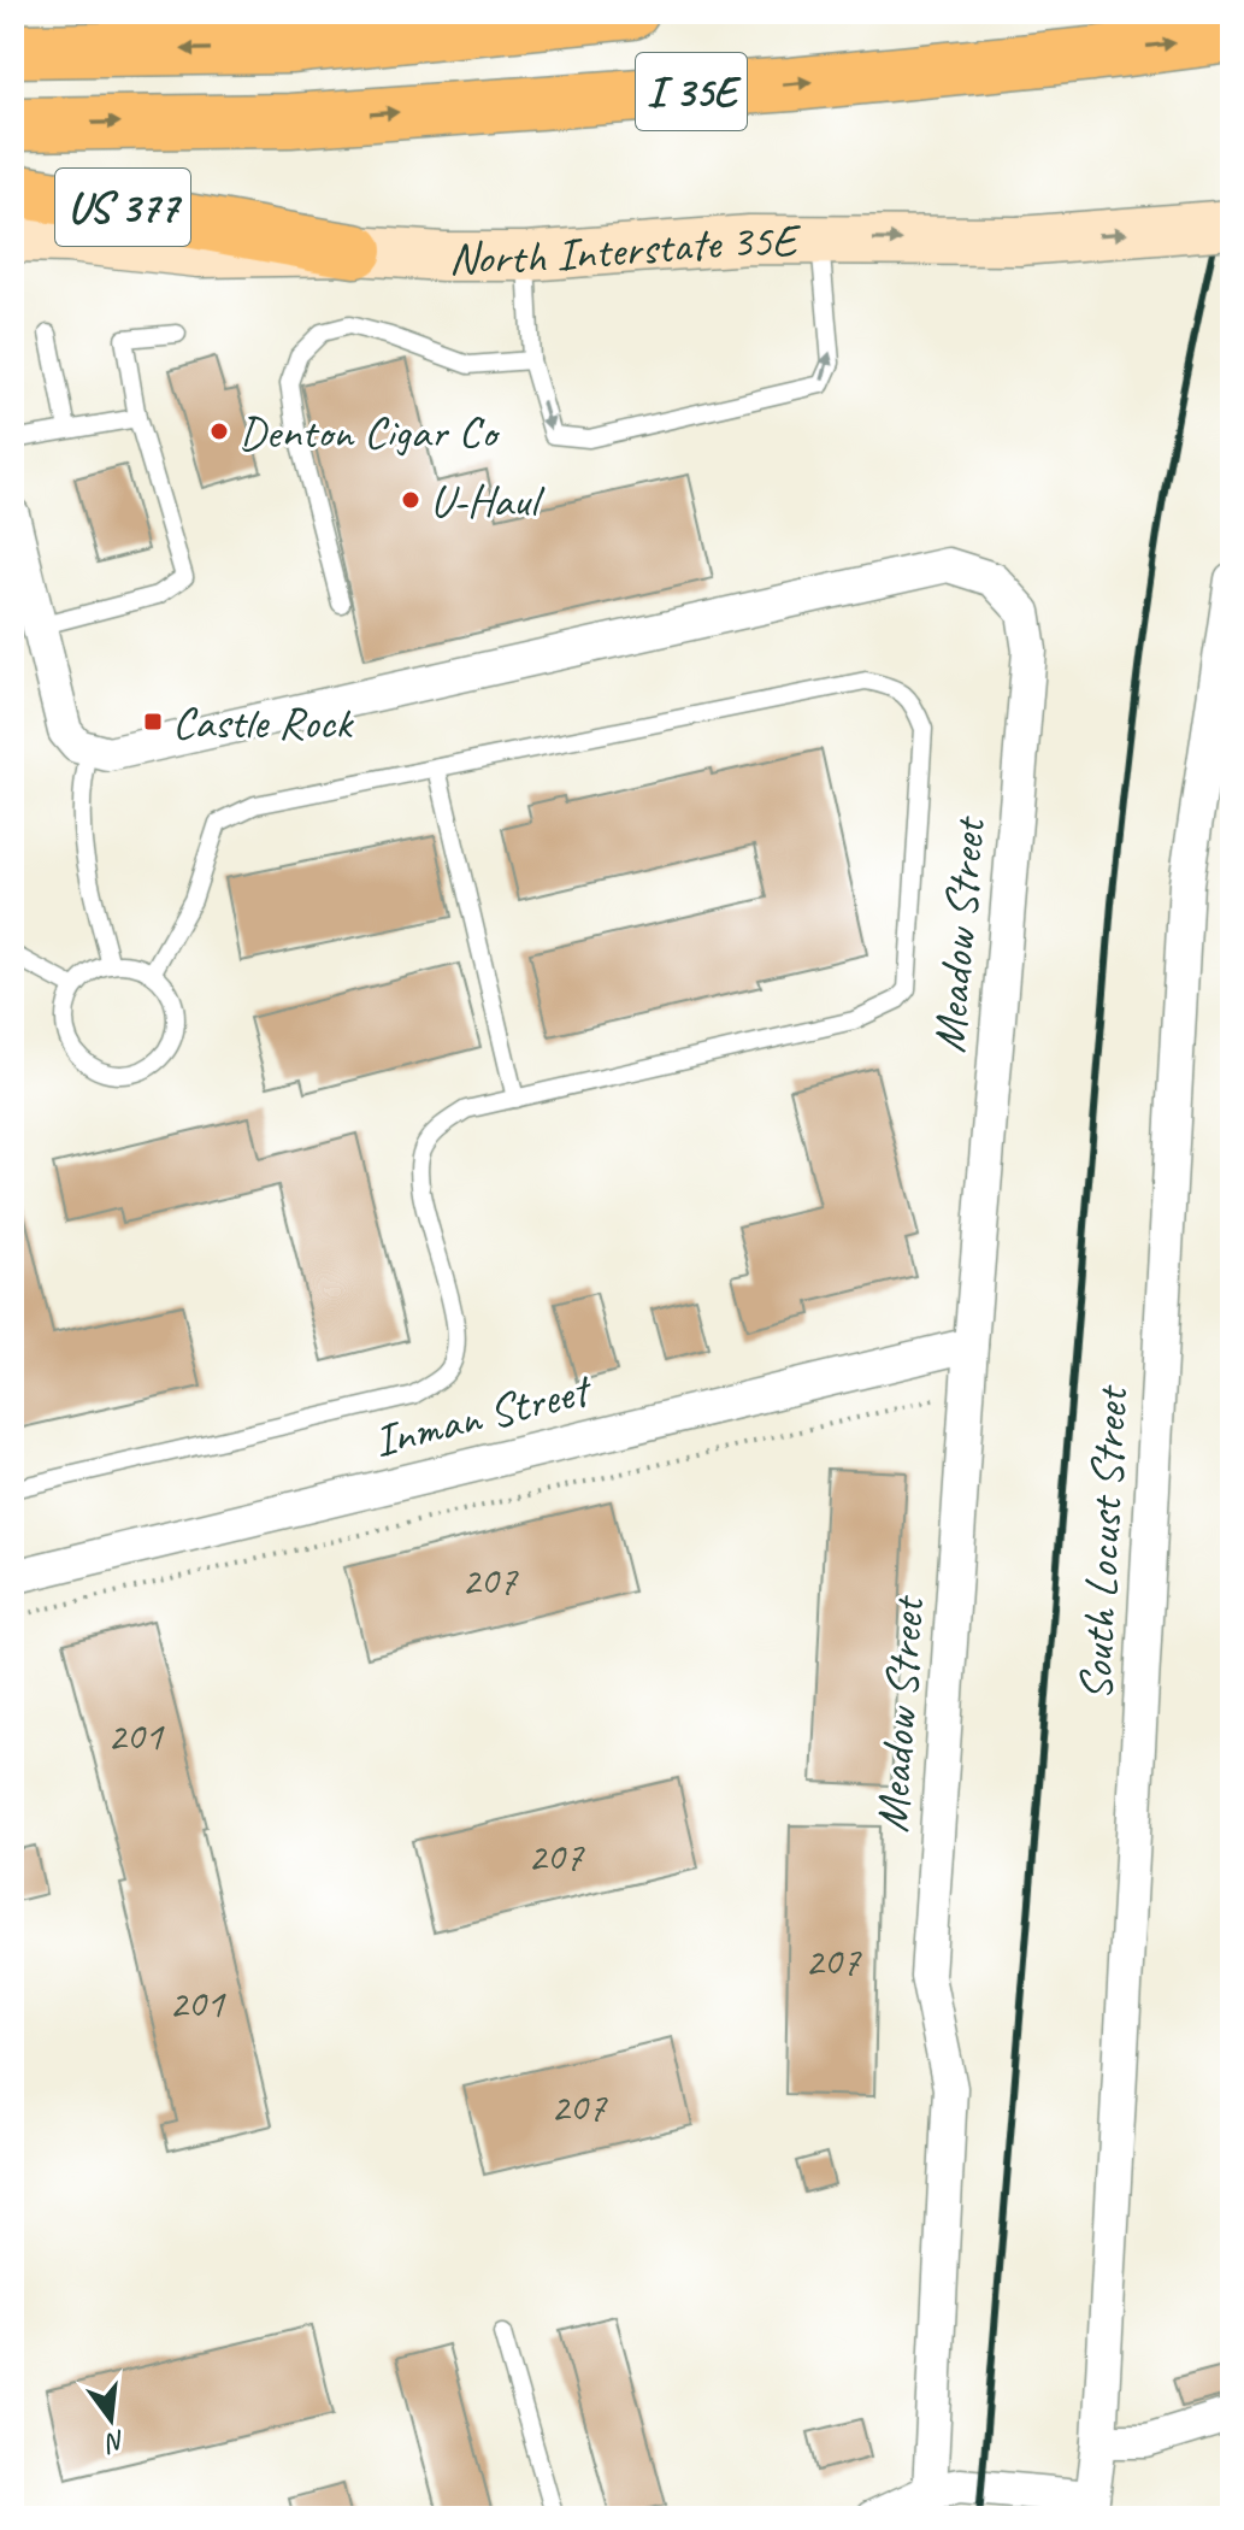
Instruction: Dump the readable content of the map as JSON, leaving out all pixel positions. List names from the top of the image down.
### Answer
{
  "streets": {
    "highway": ["I 35E", "US 377"],
    "main road": ["North Interstate 35E"],
    "street": ["Meadow Street", "Inman Street", "South Locust Street"]
  },
  "crossings": [
    ["US 377", "North Interstate 35E"],
    ["Meadow Street", "Inman Street"]
  ],
  "places": {
    "other": ["Denton Cigar Co", "U-Haul"],
    "transit": ["Castle Rock"]
  },
  "house_numbers": [
    "207",
    "201",
    "207",
    "207",
    "201",
    "207"
  ],
  "north": "bottom"
}
